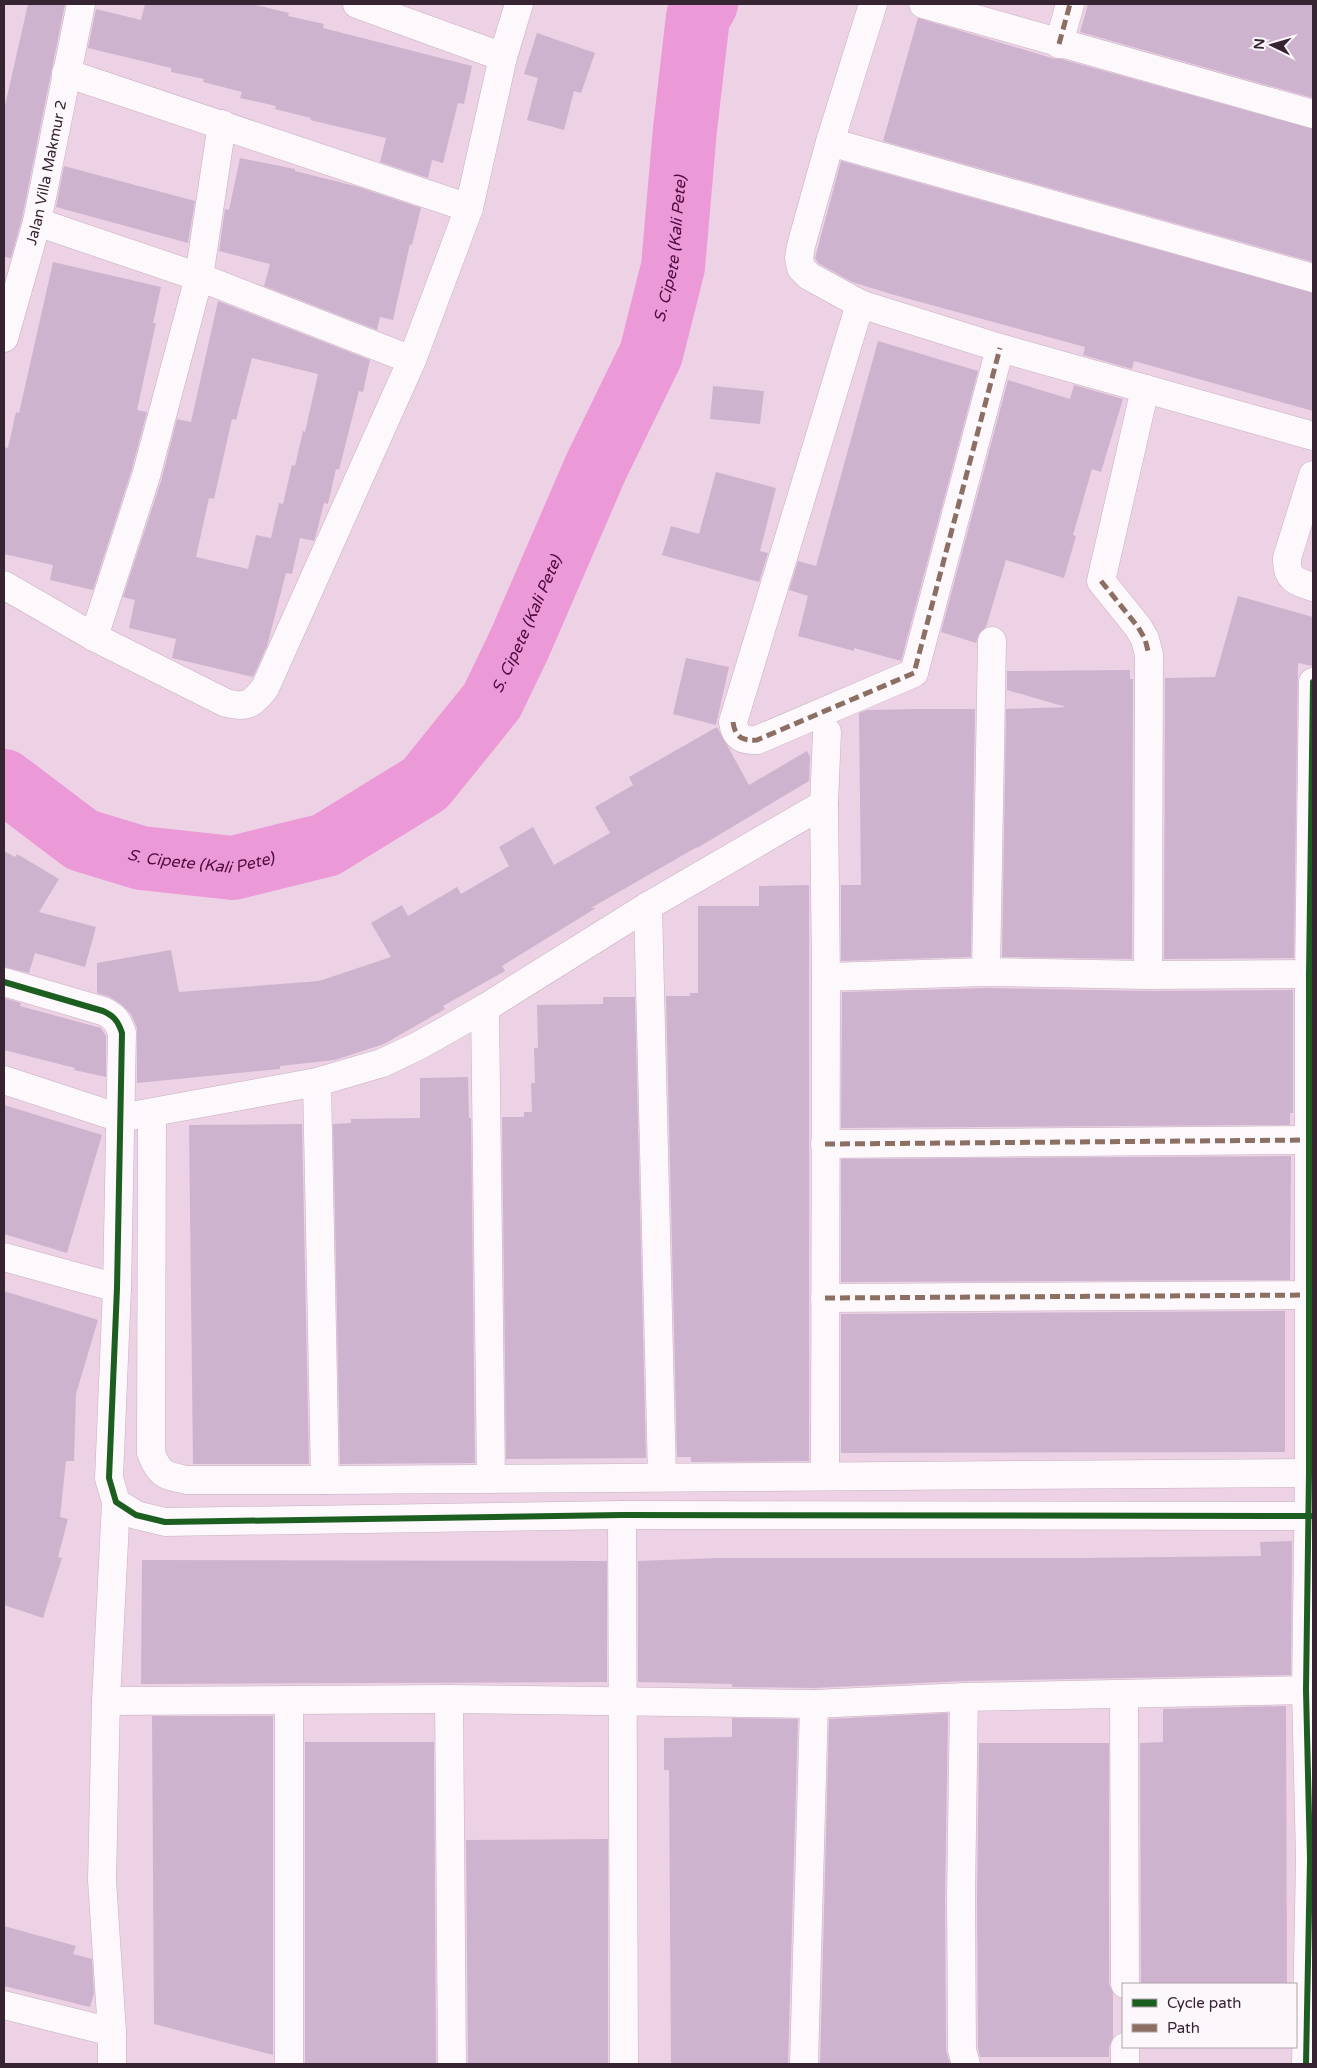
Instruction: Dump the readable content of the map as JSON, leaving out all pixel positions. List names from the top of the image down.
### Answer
{
  "streets": {
    "street": ["Jalan Villa Makmur 2"]
  },
  "water": ["S. Cipete (Kali Pete)"],
  "legend": ["Cycle path", "Path"],
  "north": "left"
}
